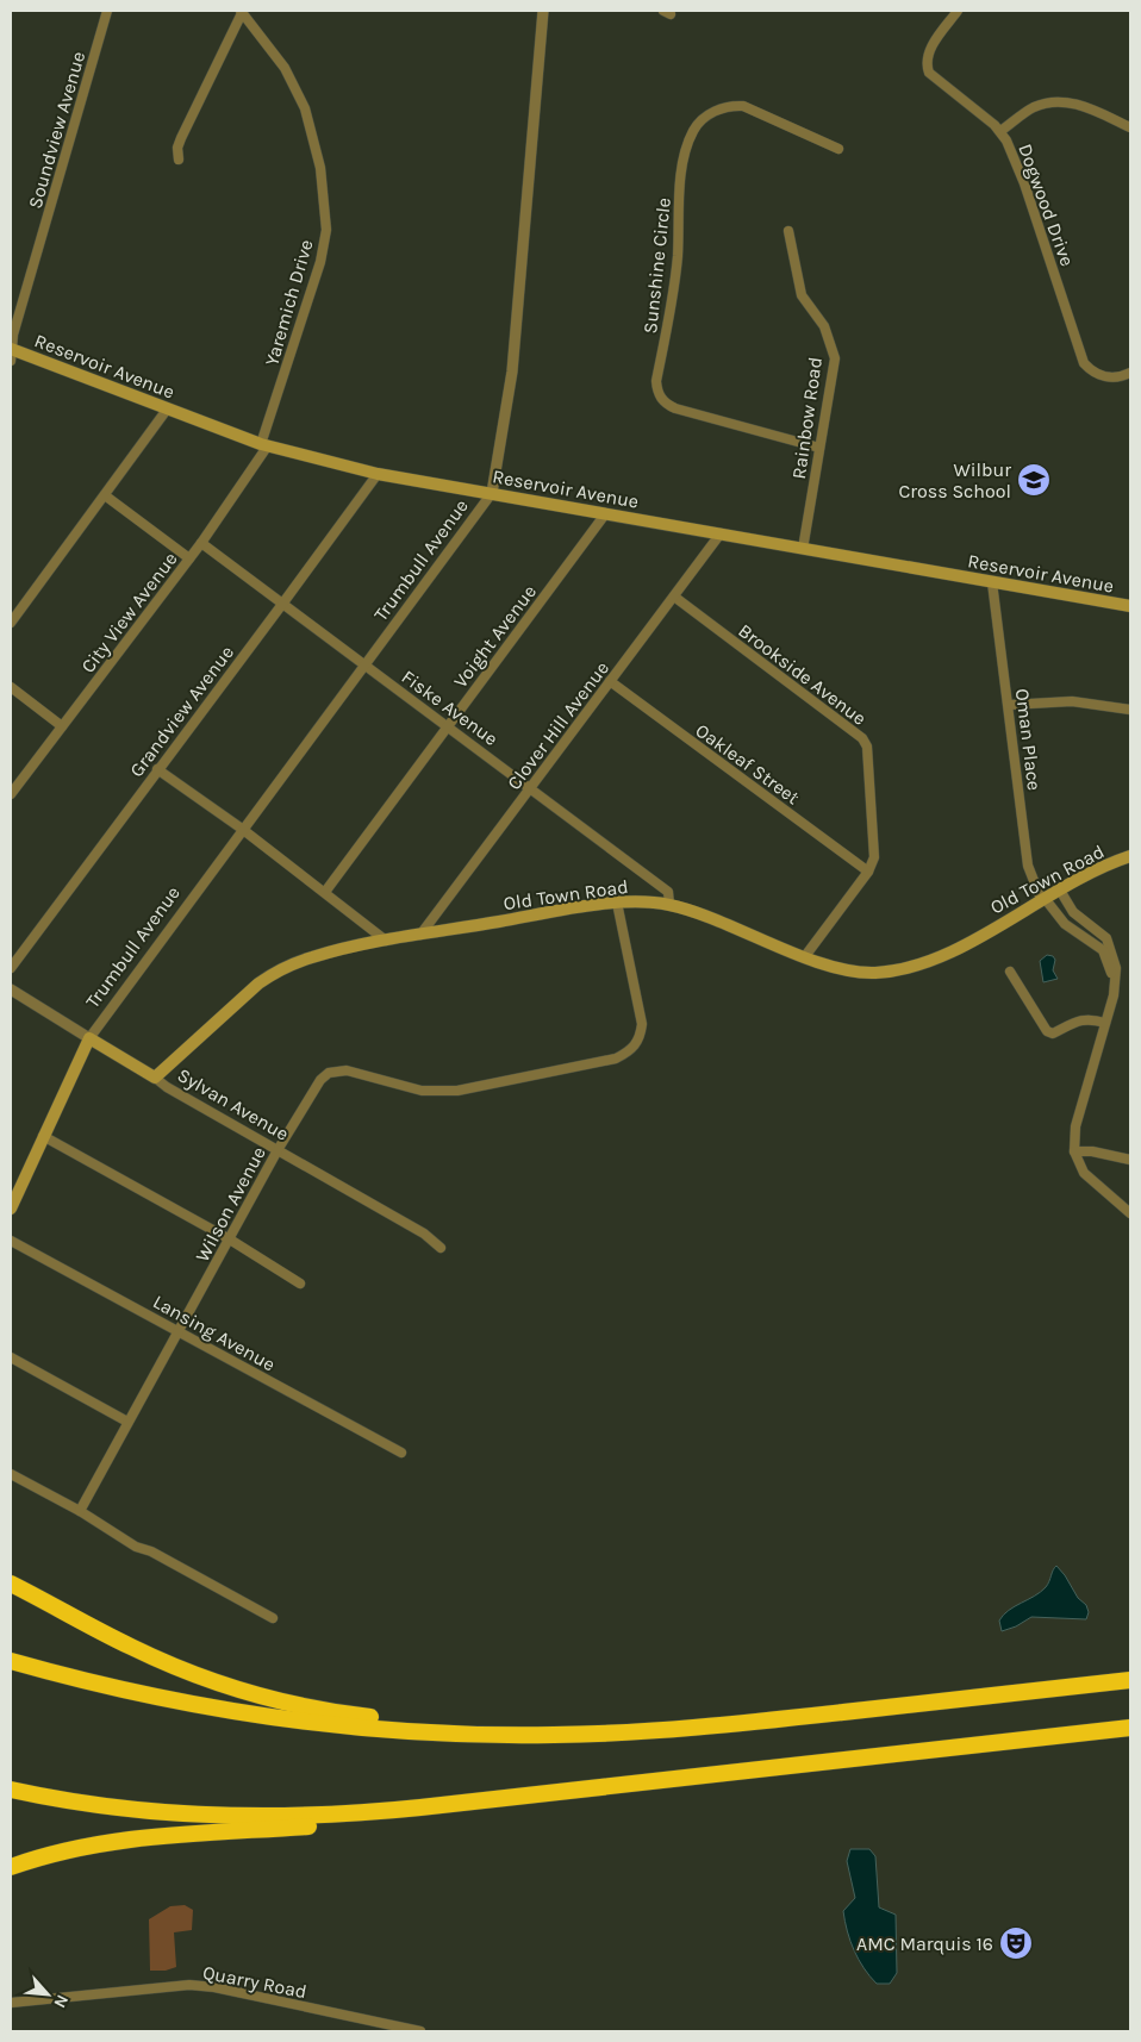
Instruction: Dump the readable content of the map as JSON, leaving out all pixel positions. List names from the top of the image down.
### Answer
{
  "streets": {
    "main road": ["Reservoir Avenue", "Old Town Road", "Sylvan Avenue"],
    "street": [
      "Soundview Avenue",
      "Dogwood Drive",
      "Sunshine Circle",
      "Yaremich Drive",
      "Rainbow Road",
      "Trumbull Avenue",
      "City View Avenue",
      "Voight Avenue",
      "Brookside Avenue",
      "Fiske Avenue",
      "Grandview Avenue",
      "Clover Hill Avenue",
      "Oman Place",
      "Oakleaf Street",
      "Wilson Avenue",
      "Lansing Avenue",
      "Quarry Road"
    ]
  },
  "crossings": [
    ["Soundview Avenue", "Reservoir Avenue"],
    ["Sunshine Circle", "Rainbow Road"],
    ["Yaremich Drive", "Reservoir Avenue"],
    ["Yaremich Drive", "City View Avenue"],
    ["Reservoir Avenue", "Rainbow Road"],
    ["Reservoir Avenue", "Trumbull Avenue"],
    ["Reservoir Avenue", "City View Avenue"],
    ["Reservoir Avenue", "Voight Avenue"],
    ["Reservoir Avenue", "Grandview Avenue"],
    ["Reservoir Avenue", "Clover Hill Avenue"],
    ["Reservoir Avenue", "Oman Place"],
    ["Trumbull Avenue", "Fiske Avenue"],
    ["Trumbull Avenue", "Sylvan Avenue"],
    ["City View Avenue", "Fiske Avenue"],
    ["Voight Avenue", "Fiske Avenue"],
    ["Brookside Avenue", "Clover Hill Avenue"],
    ["Brookside Avenue", "Oakleaf Street"],
    ["Brookside Avenue", "Old Town Road"],
    ["Fiske Avenue", "Grandview Avenue"],
    ["Fiske Avenue", "Clover Hill Avenue"],
    ["Fiske Avenue", "Old Town Road"],
    ["Clover Hill Avenue", "Oakleaf Street"],
    ["Clover Hill Avenue", "Old Town Road"],
    ["Oman Place", "Old Town Road"],
    ["Old Town Road", "Sylvan Avenue"],
    ["Old Town Road", "Wilson Avenue"],
    ["Sylvan Avenue", "Wilson Avenue"],
    ["Wilson Avenue", "Lansing Avenue"]
  ],
  "places": {
    "school or university": ["Wilbur Cross School"],
    "theatre": ["AMC Marquis 16"]
  },
  "north": "bottom right"
}
